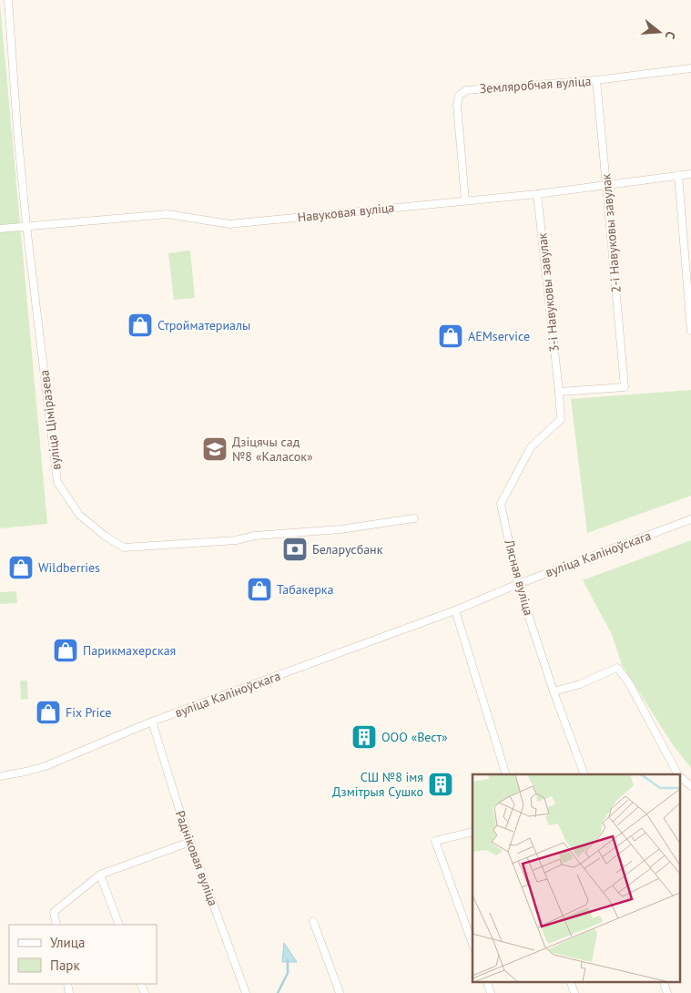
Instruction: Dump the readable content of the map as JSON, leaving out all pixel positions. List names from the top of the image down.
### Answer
{
  "streets": {
    "street": [
      "Земляробчая вуліца",
      "Навуковая вуліца",
      "2-і Навуковы завулак",
      "3-і Навуковы завулак",
      "вуліца Ціміразева",
      "вуліца Каліноўскага",
      "Лясная вуліца",
      "Радніковая вуліца"
    ]
  },
  "crossings": [
    ["Земляробчая вуліца", "Навуковая вуліца"],
    ["Земляробчая вуліца", "2-і Навуковы завулак"],
    ["Навуковая вуліца", "2-і Навуковы завулак"],
    ["Навуковая вуліца", "3-і Навуковы завулак"],
    ["Навуковая вуліца", "вуліца Ціміразева"],
    ["2-і Навуковы завулак", "3-і Навуковы завулак"],
    ["2-і Навуковы завулак", "Лясная вуліца"],
    ["3-і Навуковы завулак", "Лясная вуліца"],
    ["вуліца Каліноўскага", "Лясная вуліца"],
    ["вуліца Каліноўскага", "Радніковая вуліца"]
  ],
  "places": {
    "shop": [
      "Стройматериалы",
      "AEMservice",
      "Wildberries",
      "Табакерка",
      "Парикмахерская",
      "Fix Price"
    ],
    "school or university": ["Дзіцячы сад №8 «Каласок»"],
    "bank": ["Беларусбанк"],
    "building": ["ООО «Вест»", "СШ №8 імя Дзмітрыя Сушко"]
  },
  "legend": ["Улица", "Парк"],
  "north": "right"
}
